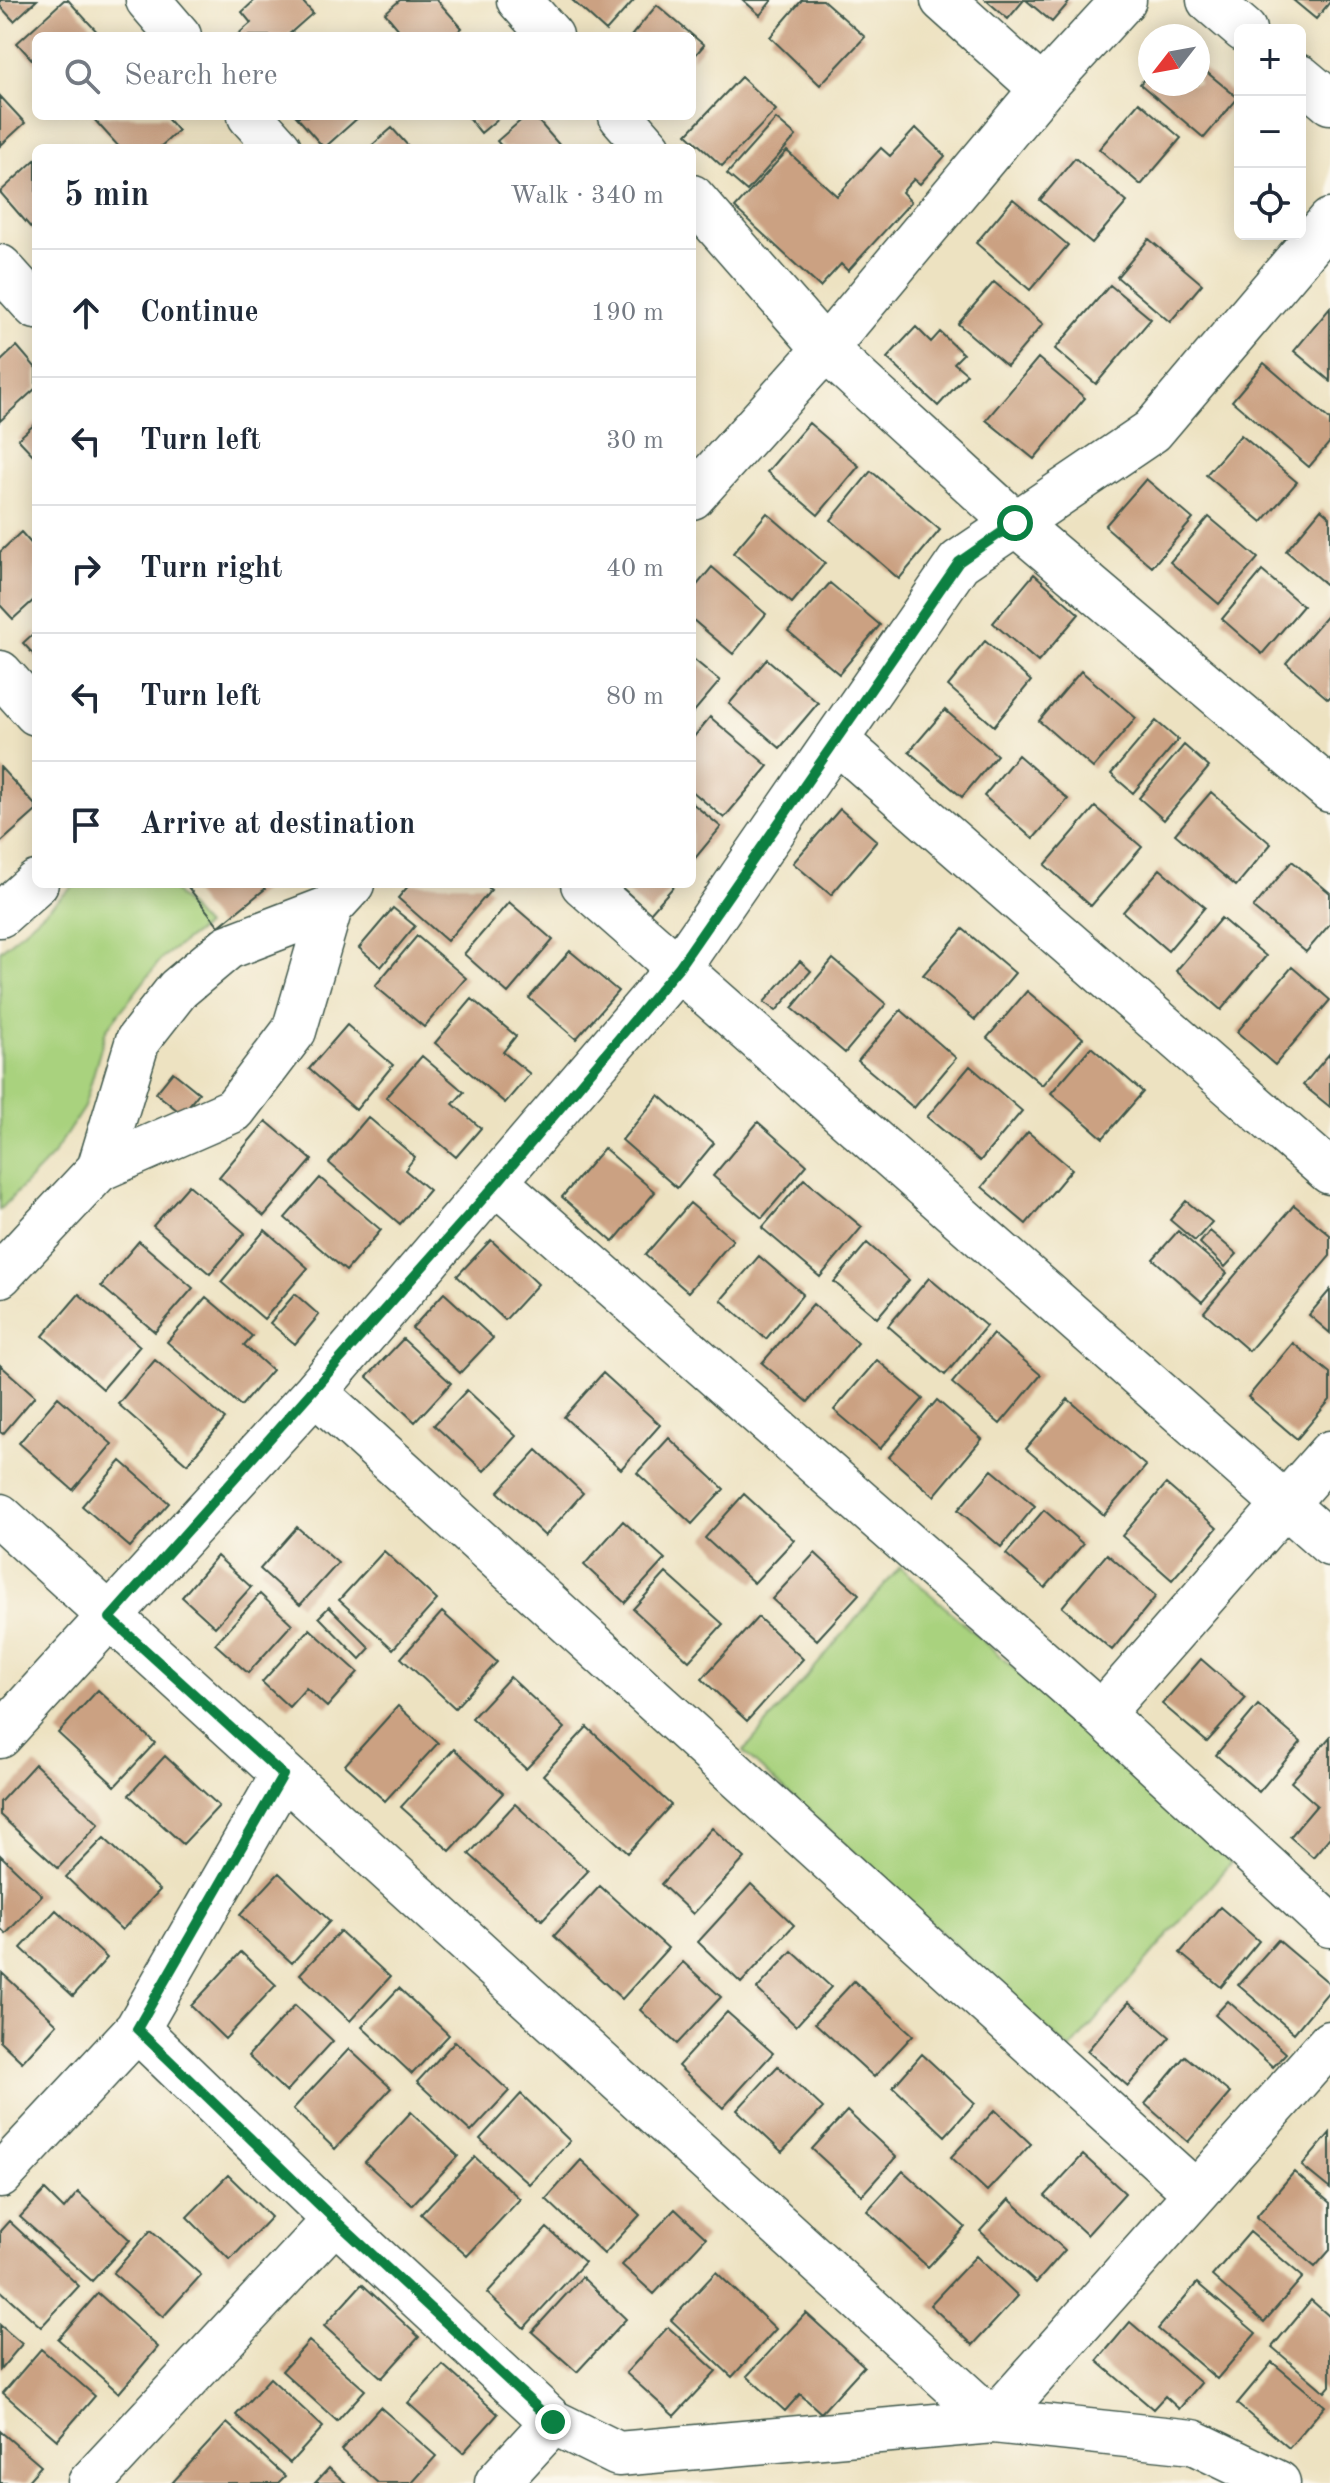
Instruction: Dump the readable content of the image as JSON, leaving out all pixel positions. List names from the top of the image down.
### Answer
{
  "north": "bottom left",
  "page": {
    "map_buttons": ["+", "−"],
    "search": "Search here",
    "heading": ["5 min", "Walk · 340 m"],
    "list": [
      ["Continue", "190 m"],
      ["Turn left", "30 m"],
      ["Turn right", "40 m"],
      ["Turn left", "80 m"],
      "Arrive at destination"
    ]
  }
}
